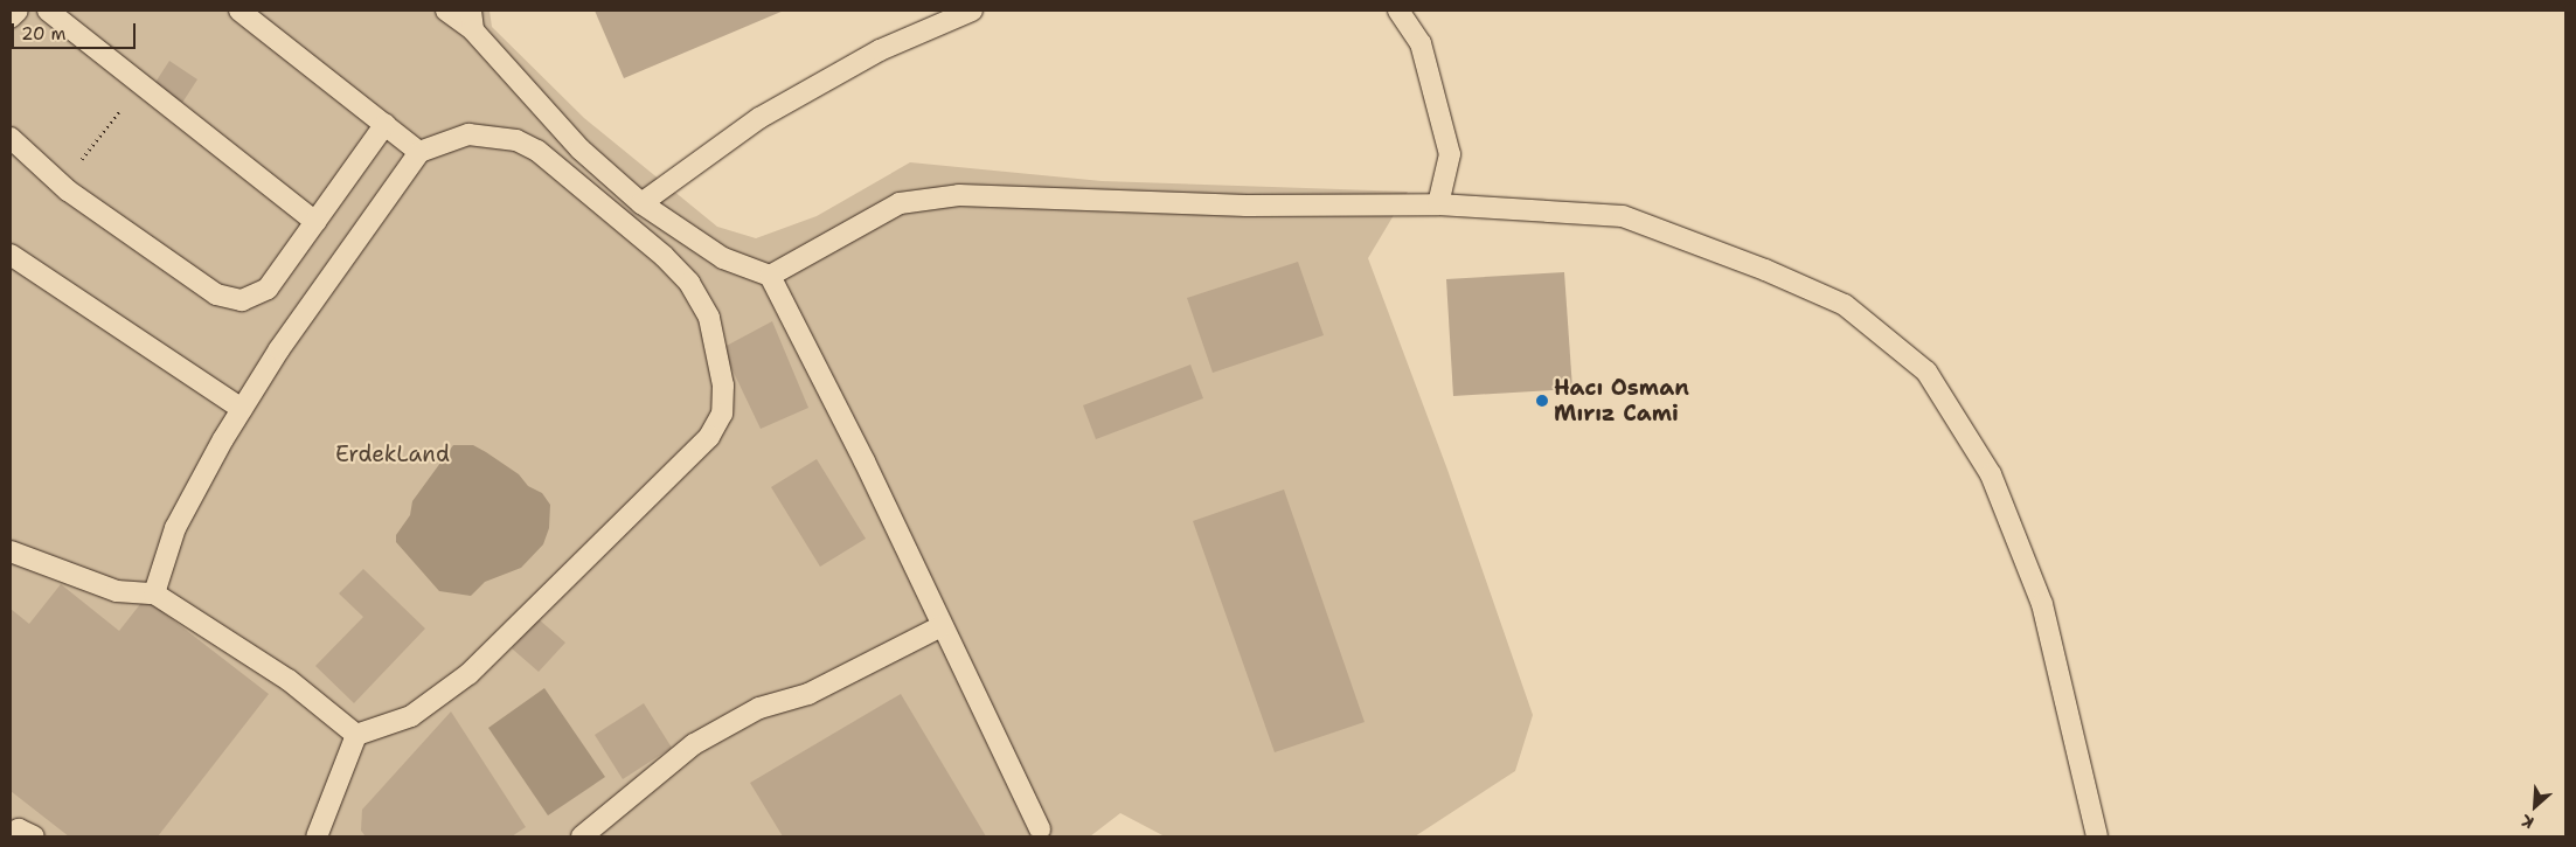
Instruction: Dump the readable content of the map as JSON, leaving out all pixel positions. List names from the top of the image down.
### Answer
{
  "parks": ["ErdekLand"],
  "places": ["Hacı Osman Mırız Cami"],
  "scale_bar": "20 m",
  "north": "bottom left"
}
